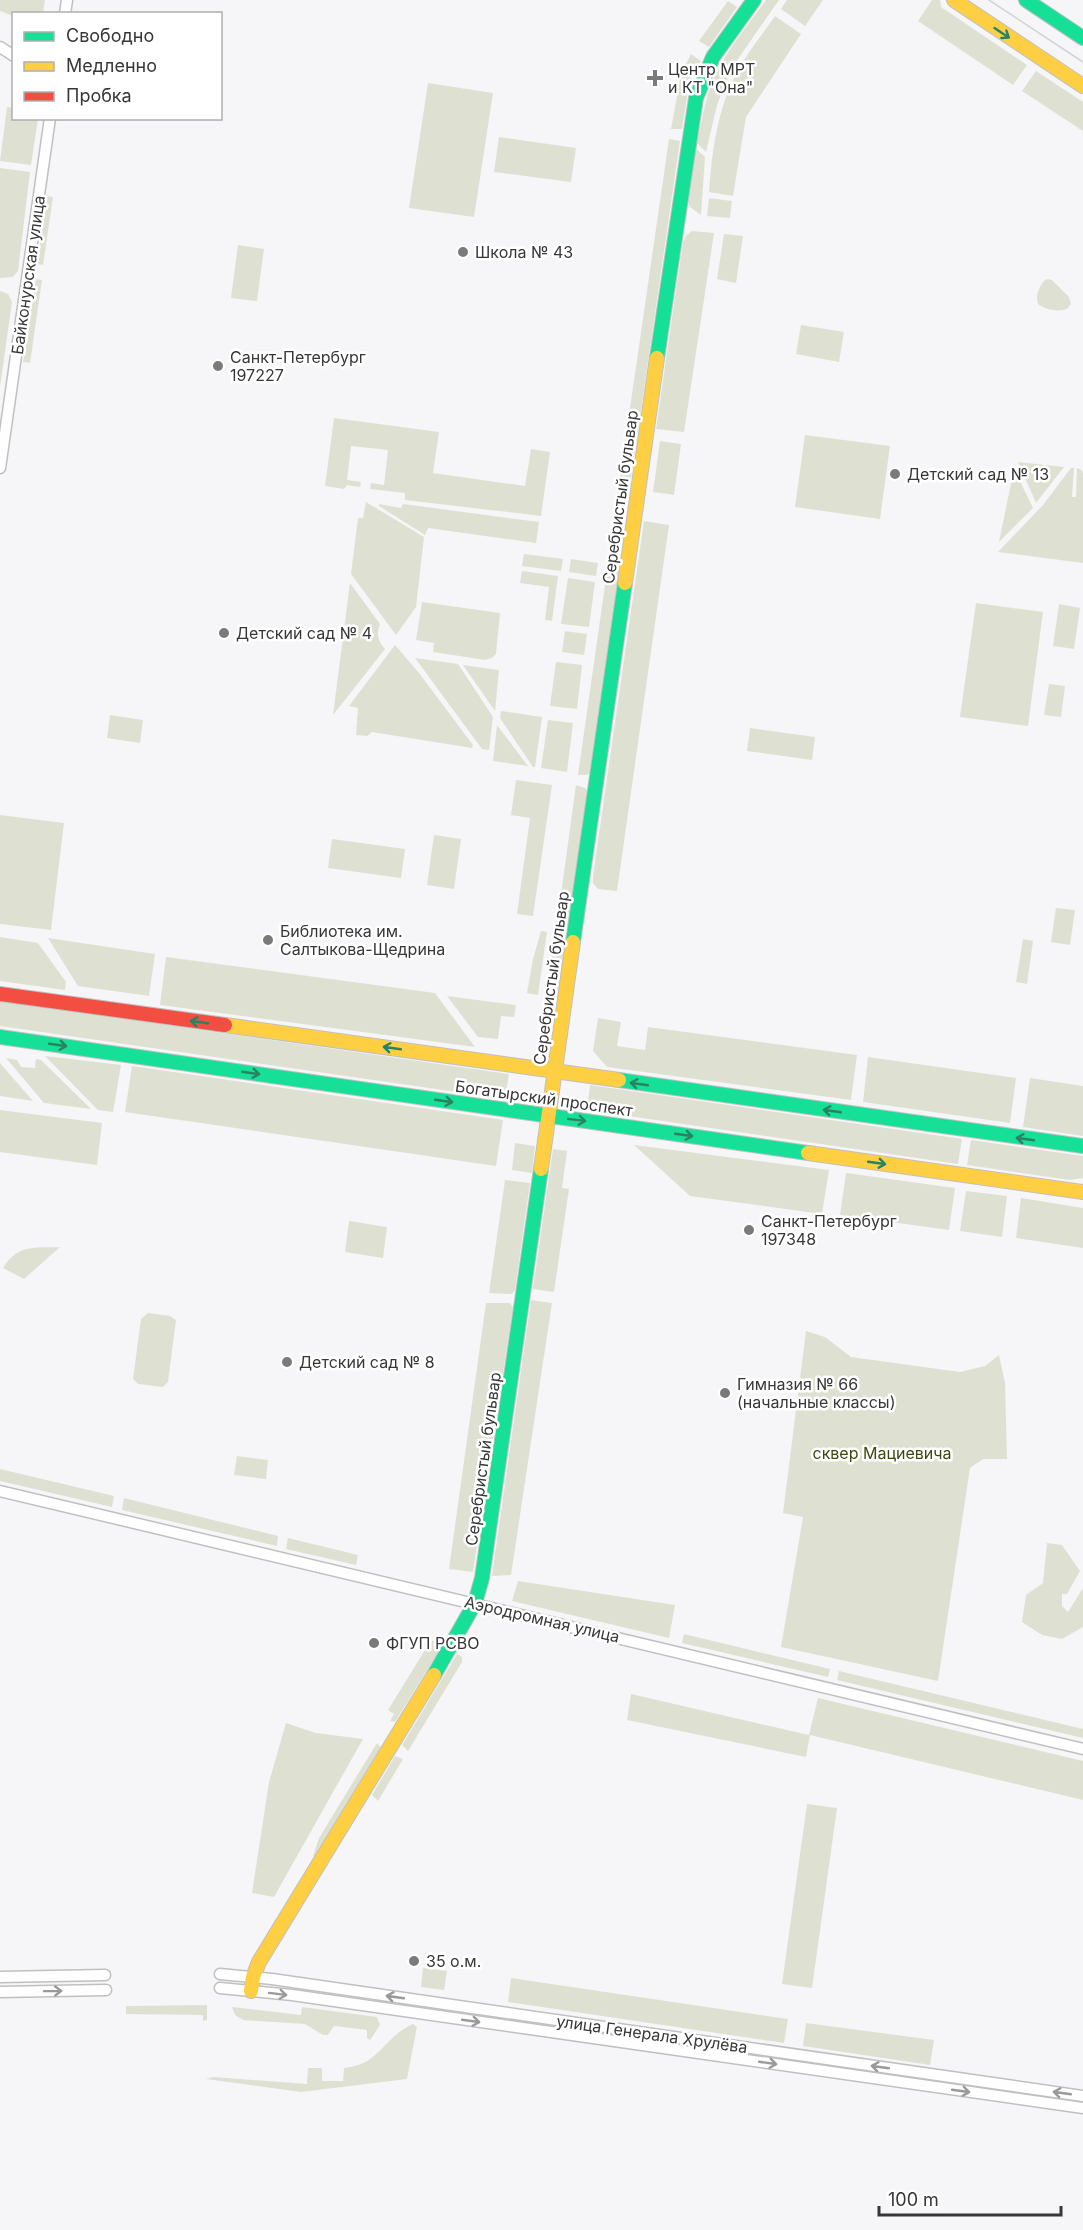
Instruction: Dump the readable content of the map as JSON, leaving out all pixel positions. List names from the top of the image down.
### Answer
{
  "streets": {
    "main road": ["Серебристый бульвар", "Богатырский проспект"],
    "street": ["Байконурская улица", "Аэродромная улица", "улица Генерала Хрулёва"]
  },
  "crossings": [
    ["Серебристый бульвар", "Богатырский проспект"],
    ["Серебристый бульвар", "Аэродромная улица"],
    ["Серебристый бульвар", "улица Генерала Хрулёва"]
  ],
  "parks": ["сквер Мациевича"],
  "places": {
    "health": ["Центр МРТ и КТ \"Она\""],
    "other": [
      "Школа № 43",
      "Санкт-Петербург 197227",
      "Детский сад № 13",
      "Детский сад № 4",
      "Библиотека им. Салтыкова-Щедрина",
      "Санкт-Петербург 197348",
      "Детский сад № 8",
      "Гимназия № 66 (начальные классы)",
      "ФГУП РСВО",
      "35 о.м."
    ]
  },
  "legend": ["Свободно", "Медленно", "Пробка"],
  "scale_bar": "100 m"
}
